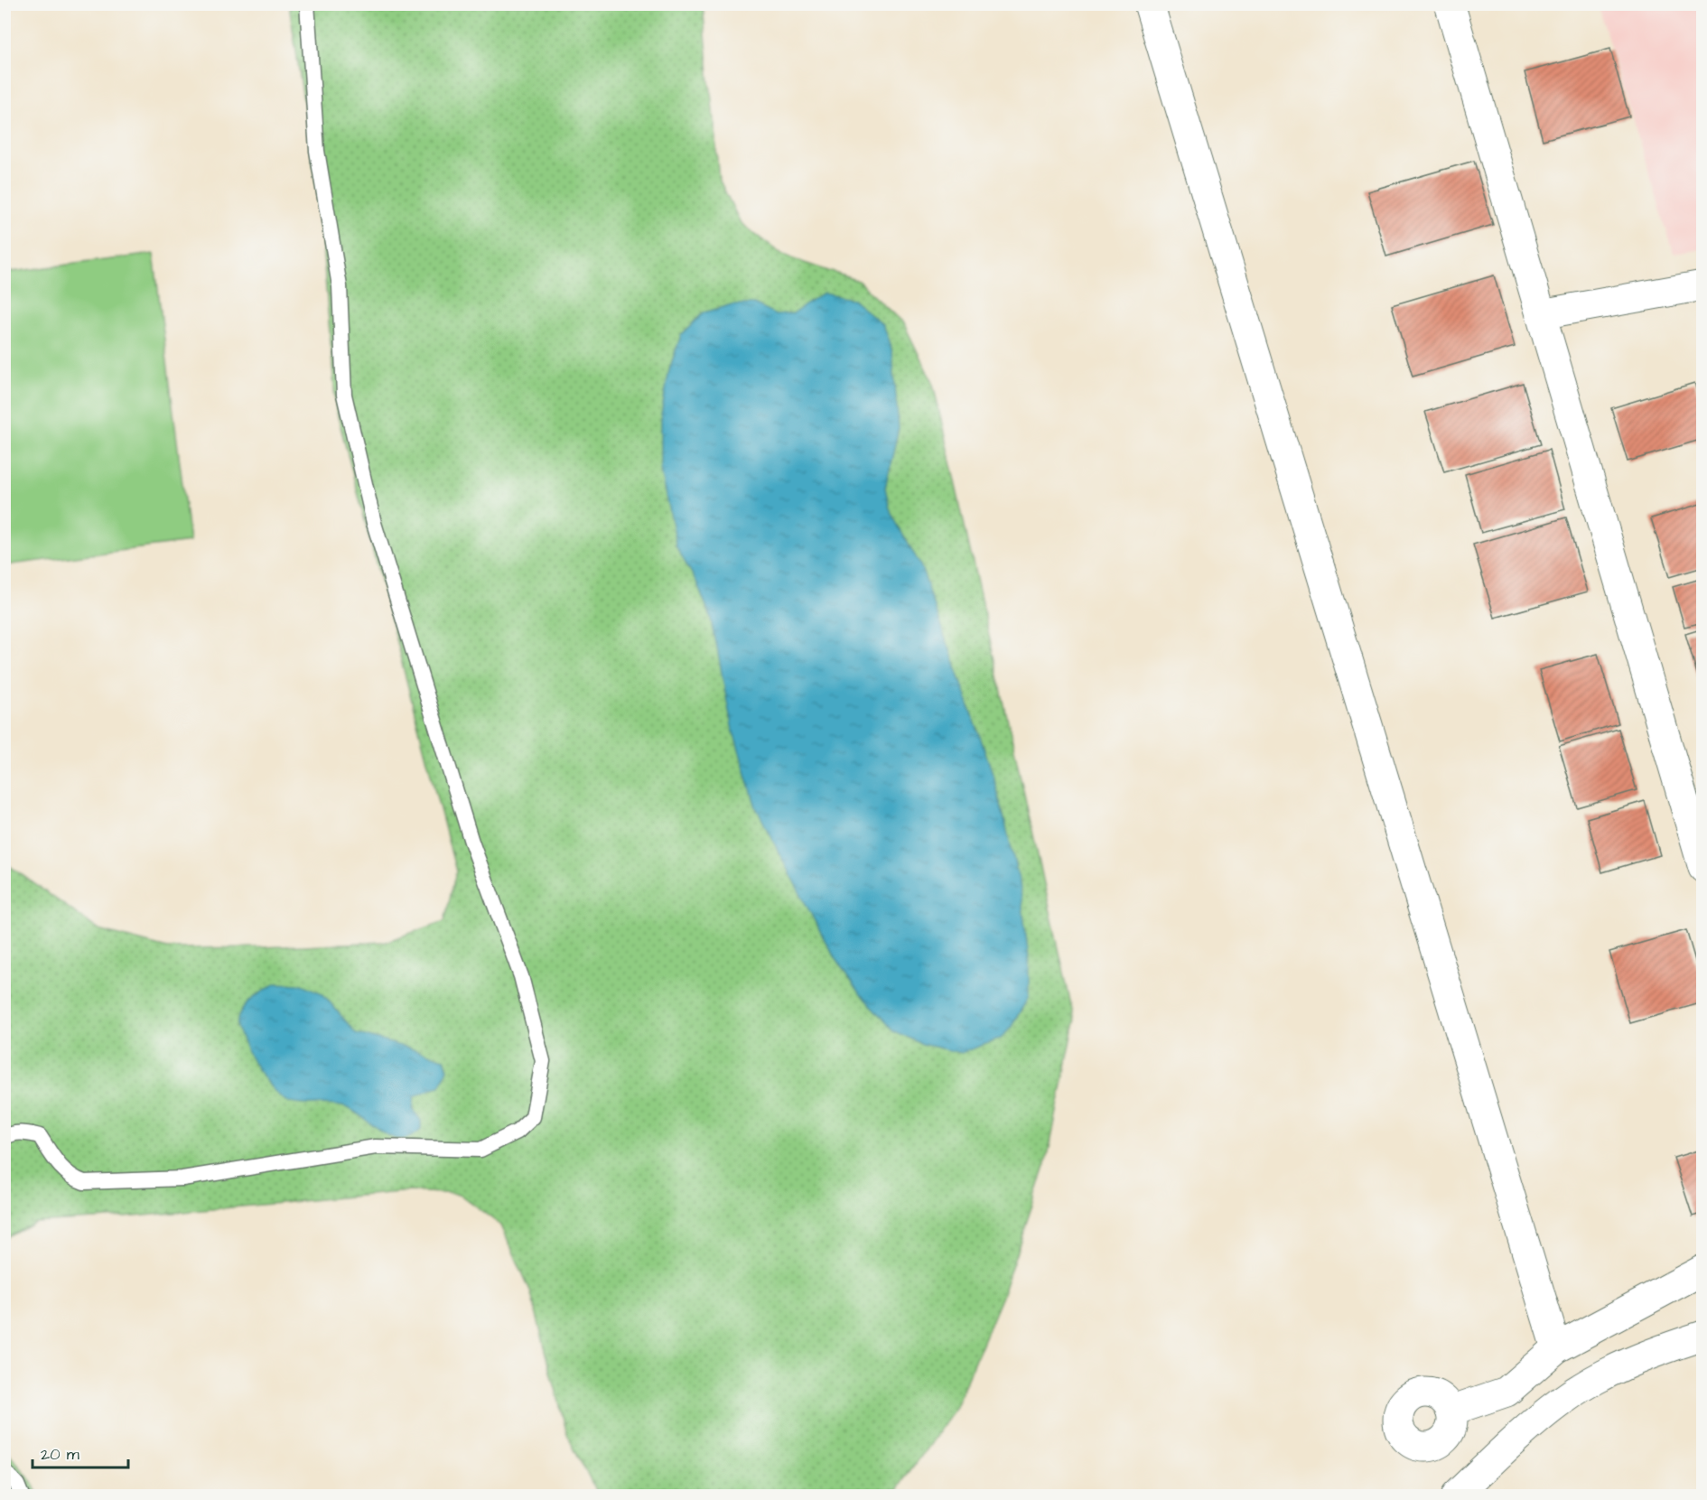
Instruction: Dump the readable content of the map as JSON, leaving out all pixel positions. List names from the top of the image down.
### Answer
{
  "scale_bar": "20 m"
}
